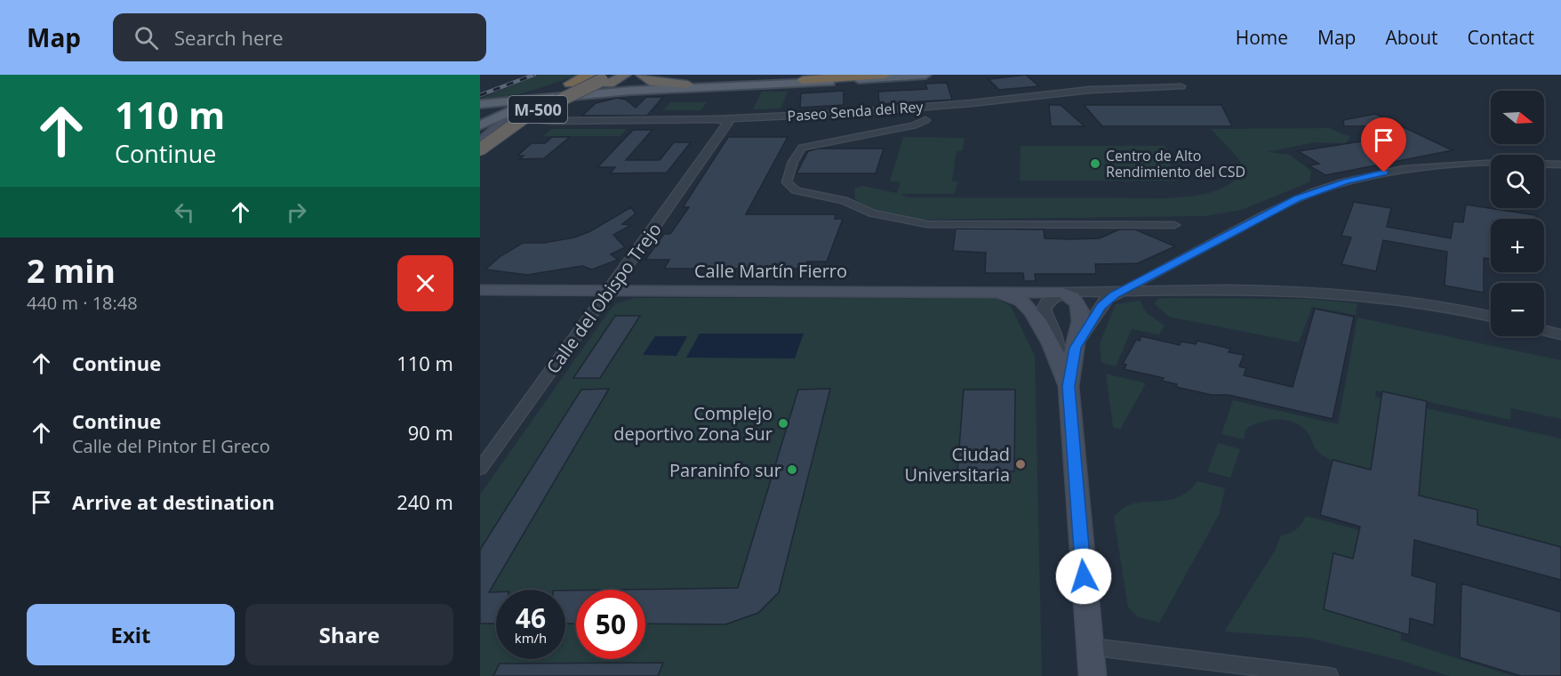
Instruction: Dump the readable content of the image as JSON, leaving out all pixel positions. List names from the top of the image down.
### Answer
{
  "streets": {
    "highway": ["M-500"],
    "main road": ["Calle Martín Fierro"],
    "street": ["Paseo Senda del Rey", "Calle del Obispo Trejo"]
  },
  "crossings": [
    ["Paseo Senda del Rey", "Calle del Obispo Trejo"],
    ["Calle Martín Fierro", "Calle del Obispo Trejo"]
  ],
  "places": [
    "Centro de Alto Rendimiento del CSD",
    "Complejo deportivo Zona Sur",
    "Ciudad Universitaria",
    "Paraninfo sur"
  ],
  "north": "right",
  "page": {
    "header": "Map",
    "search": "Search here",
    "nav": [
      "Home",
      "Map",
      "About",
      "Contact"
    ],
    "turn": ["110 m", "Continue"],
    "map_buttons": ["+", "−"],
    "heading": ["2 min", "440 m · 18:48"],
    "list": [
      {
        "name": "Continue",
        "value": "110 m"
      },
      {
        "name": "Continue",
        "note": "Calle del Pintor El Greco",
        "value": "90 m"
      },
      {
        "name": "Arrive at destination",
        "value": "240 m"
      }
    ],
    "speed": "46 km/h",
    "limit": "50",
    "buttons": ["Exit", "Share"]
  }
}
